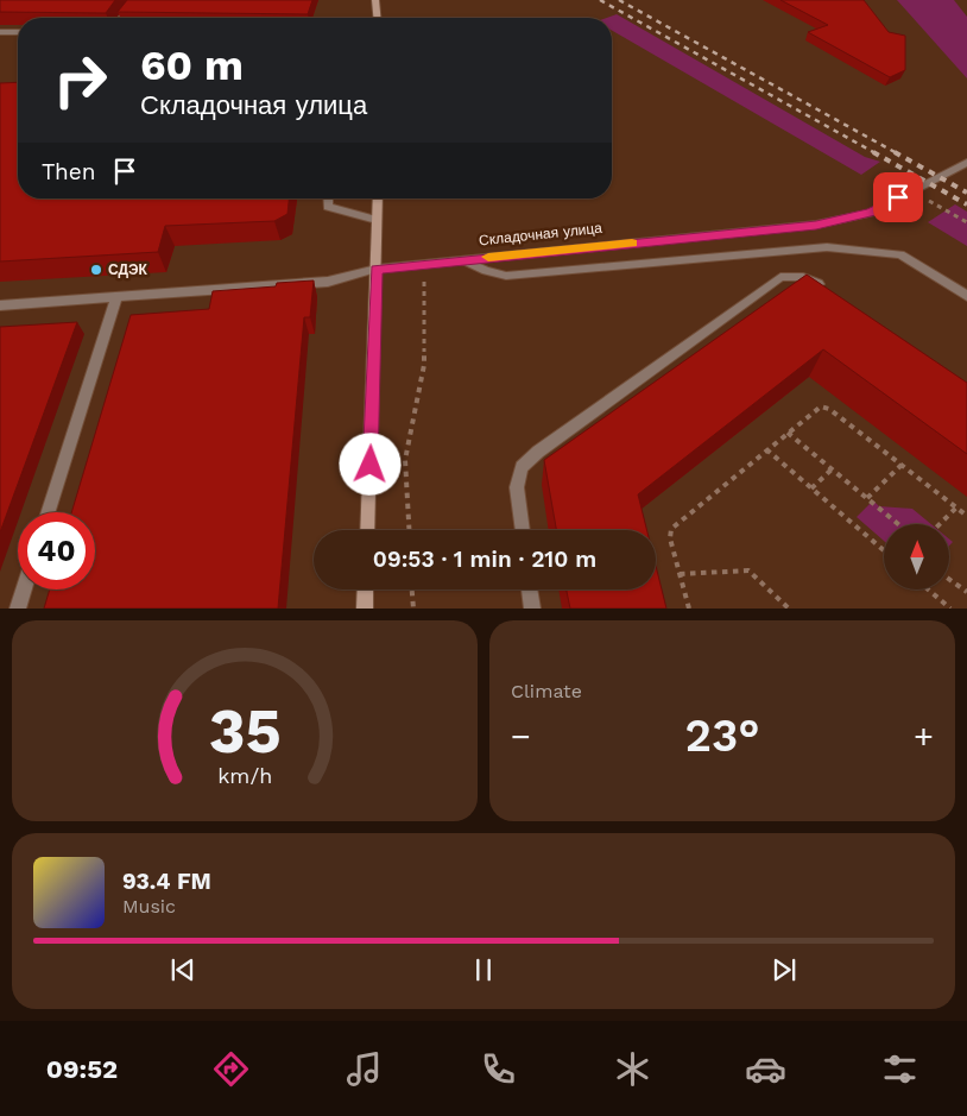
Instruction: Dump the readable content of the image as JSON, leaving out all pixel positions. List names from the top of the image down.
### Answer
{
  "streets": {
    "street": ["Складочная улица"]
  },
  "places": ["СДЭК"],
  "north": "top",
  "page": {
    "turn": ["60 m", "Складочная улица"],
    "then": "Then",
    "limit": "40",
    "trip": "09:53 · 1 min · 210 m",
    "tile": "Climate",
    "heat": ["−", "23°", "+"],
    "song": ["93.4 FM", "Music"],
    "tabs": "09:52",
    "gauge": ["35", "km/h"]
  }
}
